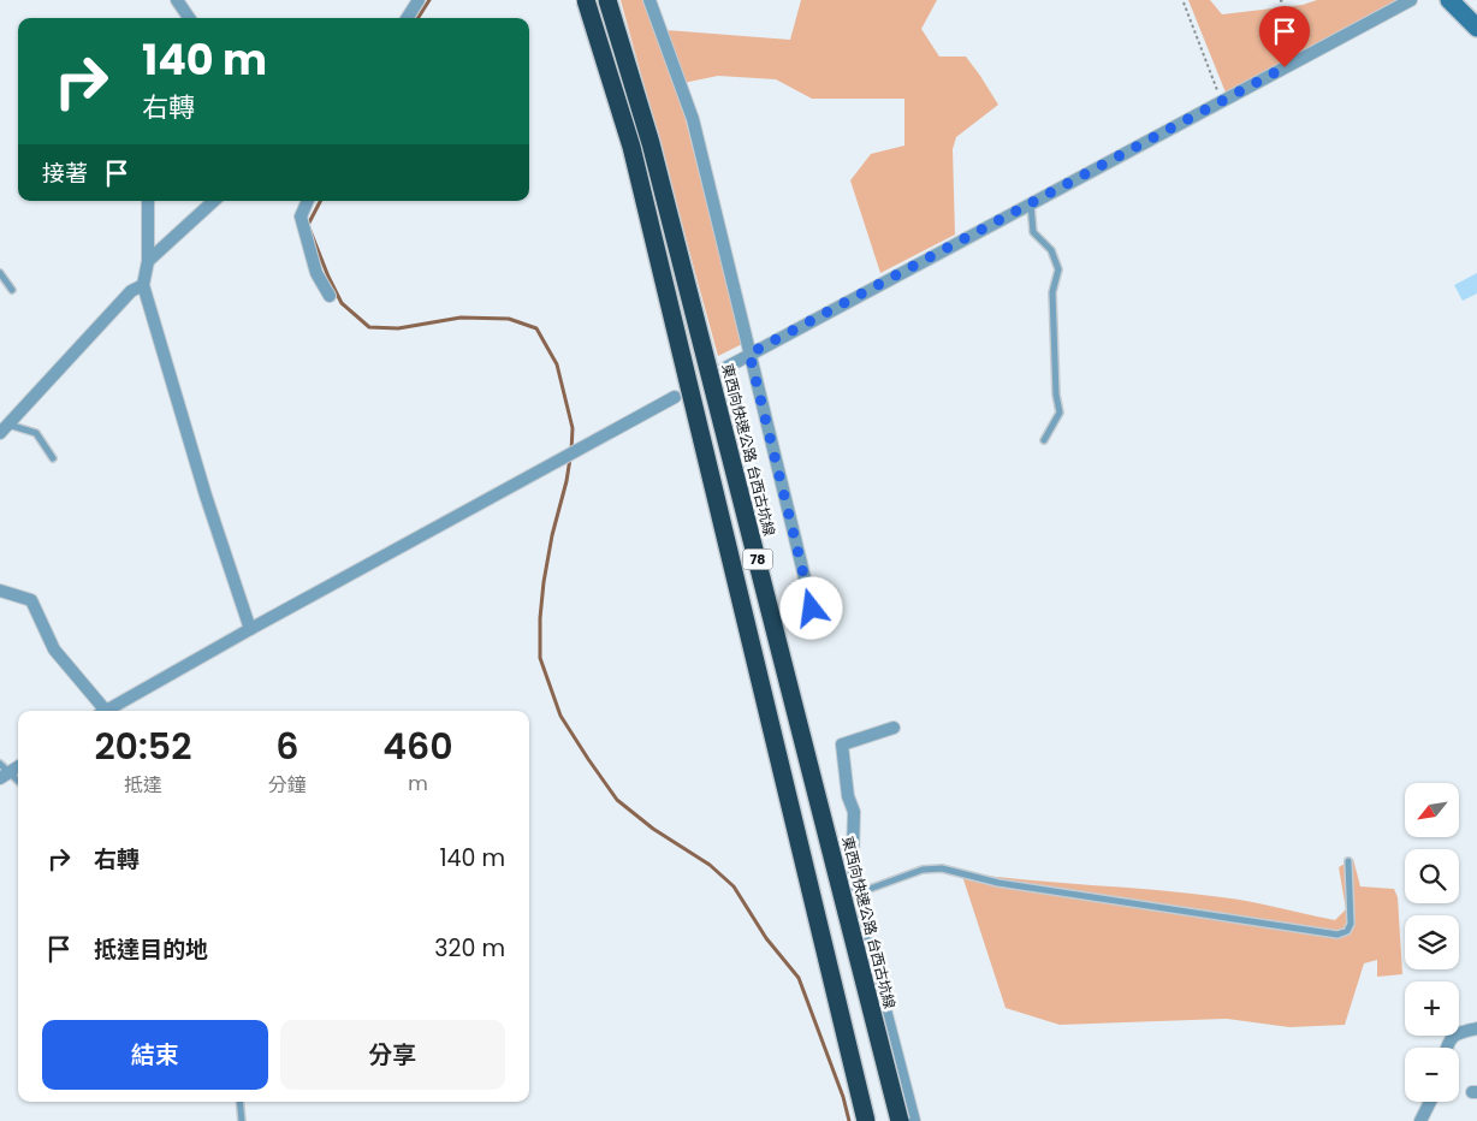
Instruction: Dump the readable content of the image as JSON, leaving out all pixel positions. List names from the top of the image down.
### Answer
{
  "streets": {
    "highway": ["東西向快速公路 台西古坑線", "78"]
  },
  "north": "bottom left",
  "page": {
    "turn": ["140 m", "右轉"],
    "then": "接著",
    "eta": [
      "20:52",
      "抵達",
      "6",
      "分鐘",
      "460",
      "m"
    ],
    "map_buttons": ["+", "−"],
    "list": [
      {
        "name": "右轉",
        "value": "140 m"
      },
      {
        "name": "抵達目的地",
        "value": "320 m"
      }
    ],
    "buttons": ["結束", "分享"]
  }
}
